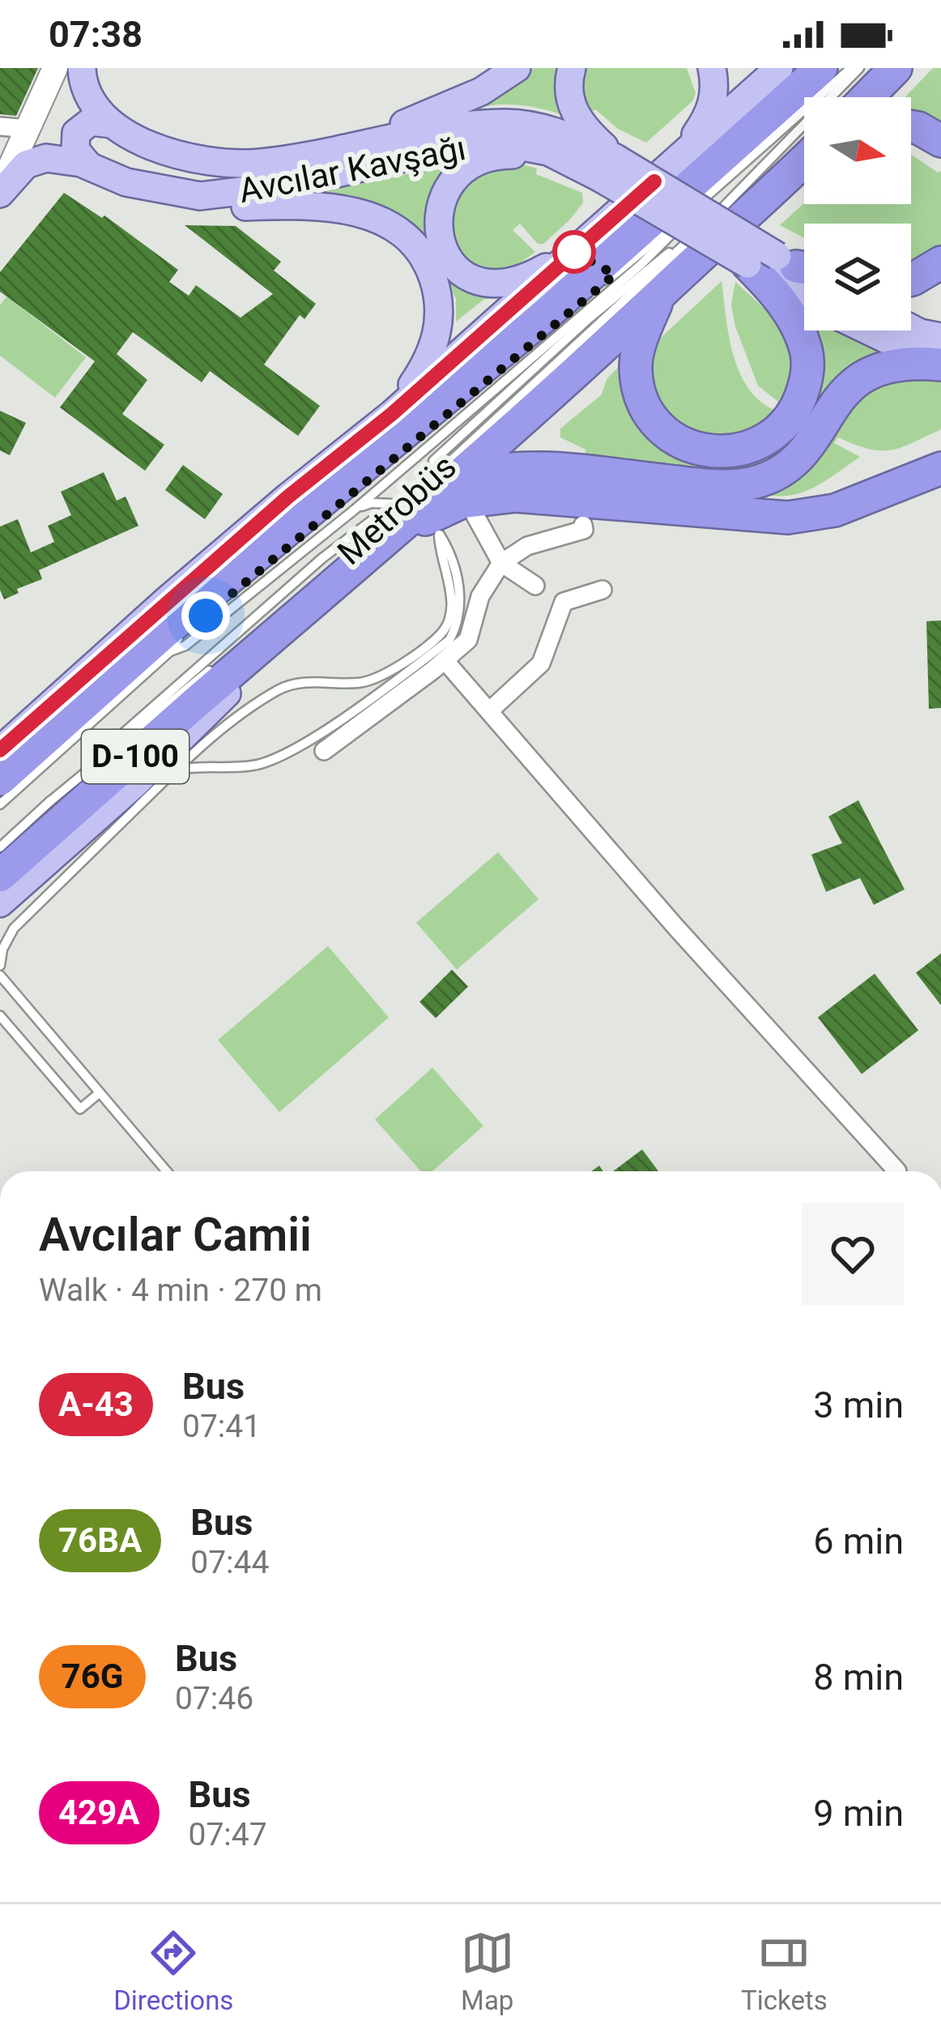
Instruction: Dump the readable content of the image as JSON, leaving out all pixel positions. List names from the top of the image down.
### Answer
{
  "streets": {
    "highway": ["D-100"],
    "main road": ["Avcılar Kavşağı"],
    "lane": ["Metrobüs"]
  },
  "crossings": [
    ["Metrobüs", "D-100"]
  ],
  "lines": ["bus line A-43"],
  "north": "right",
  "page": {
    "status": "07:38",
    "heading": ["Avcılar Camii", "Walk · 4 min · 270 m"],
    "list": [
      {
        "mark": "A-43",
        "name": "Bus",
        "note": "07:41",
        "value": "3 min"
      },
      {
        "mark": "76BA",
        "name": "Bus",
        "note": "07:44",
        "value": "6 min"
      },
      {
        "mark": "76G",
        "name": "Bus",
        "note": "07:46",
        "value": "8 min"
      },
      {
        "mark": "429A",
        "name": "Bus",
        "note": "07:47",
        "value": "9 min"
      }
    ],
    "tabs": ["Directions", "Map", "Tickets"]
  }
}
